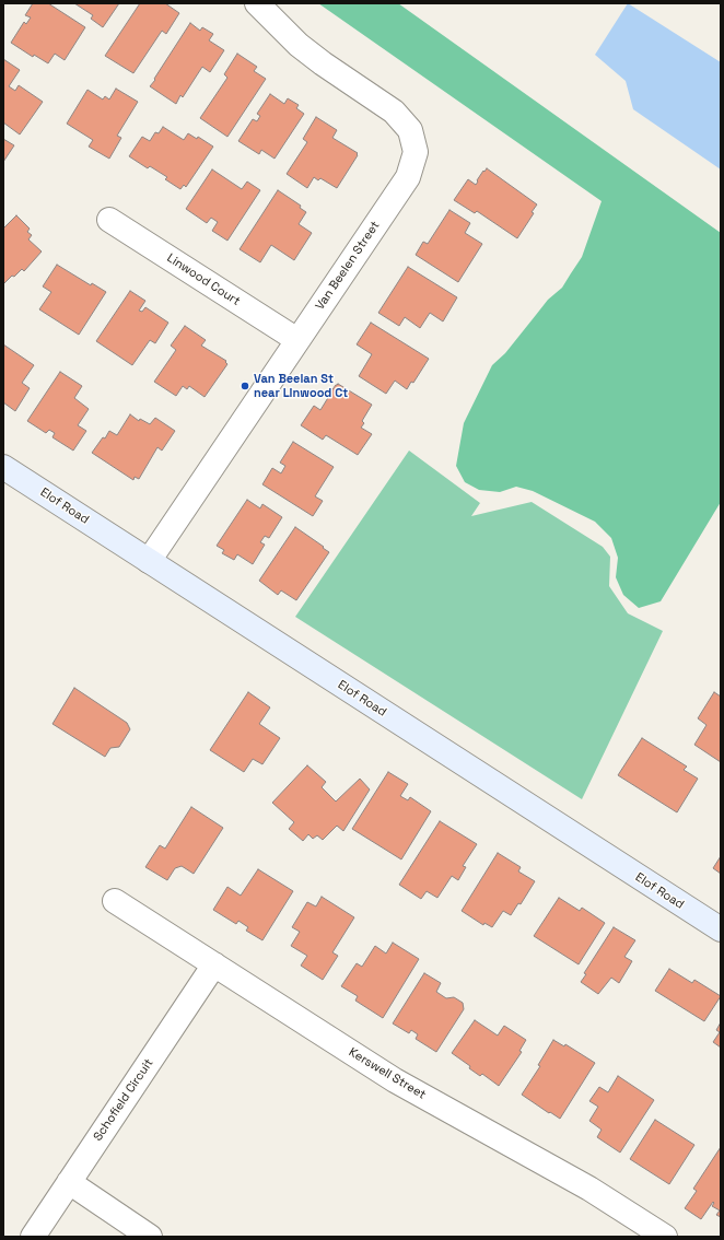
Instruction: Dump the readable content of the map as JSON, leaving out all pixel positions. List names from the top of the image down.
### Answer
{
  "streets": {
    "street": [
      "Van Beelen Street",
      "Linwood Court",
      "Elof Road",
      "Kerswell Street",
      "Schofield Circuit"
    ]
  },
  "crossings": [
    ["Van Beelen Street", "Linwood Court"],
    ["Van Beelen Street", "Elof Road"],
    ["Kerswell Street", "Schofield Circuit"]
  ],
  "places": ["Van Beelan St near Linwood Ct"]
}
